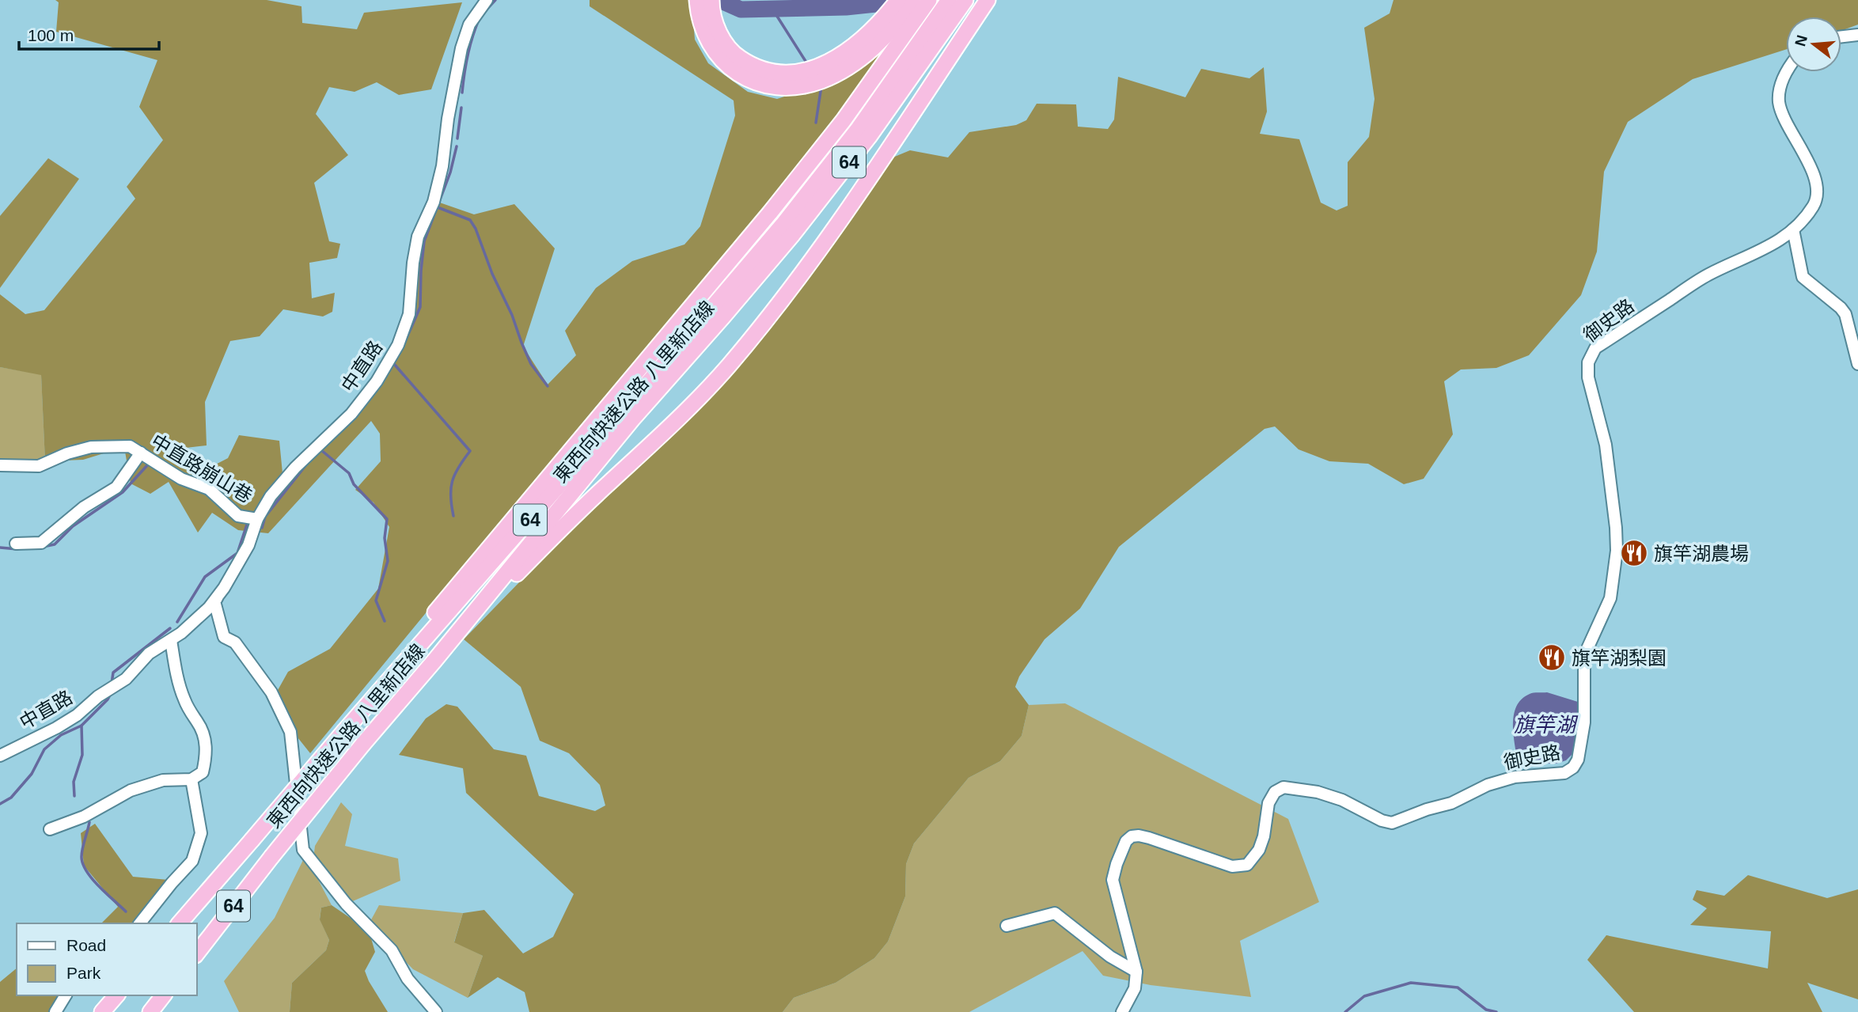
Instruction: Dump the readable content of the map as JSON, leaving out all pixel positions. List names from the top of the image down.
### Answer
{
  "streets": {
    "highway": ["64", "東西向快速公路 八里新店線"],
    "street": ["御史路", "中直路", "中直路崩山巷"]
  },
  "crossings": [
    ["中直路", "中直路崩山巷"]
  ],
  "water": ["旗竿湖"],
  "places": {
    "restaurant": ["旗竿湖農場", "旗竿湖梨園"]
  },
  "legend": ["Road", "Park"],
  "scale_bar": "100 m",
  "north": "left"
}
